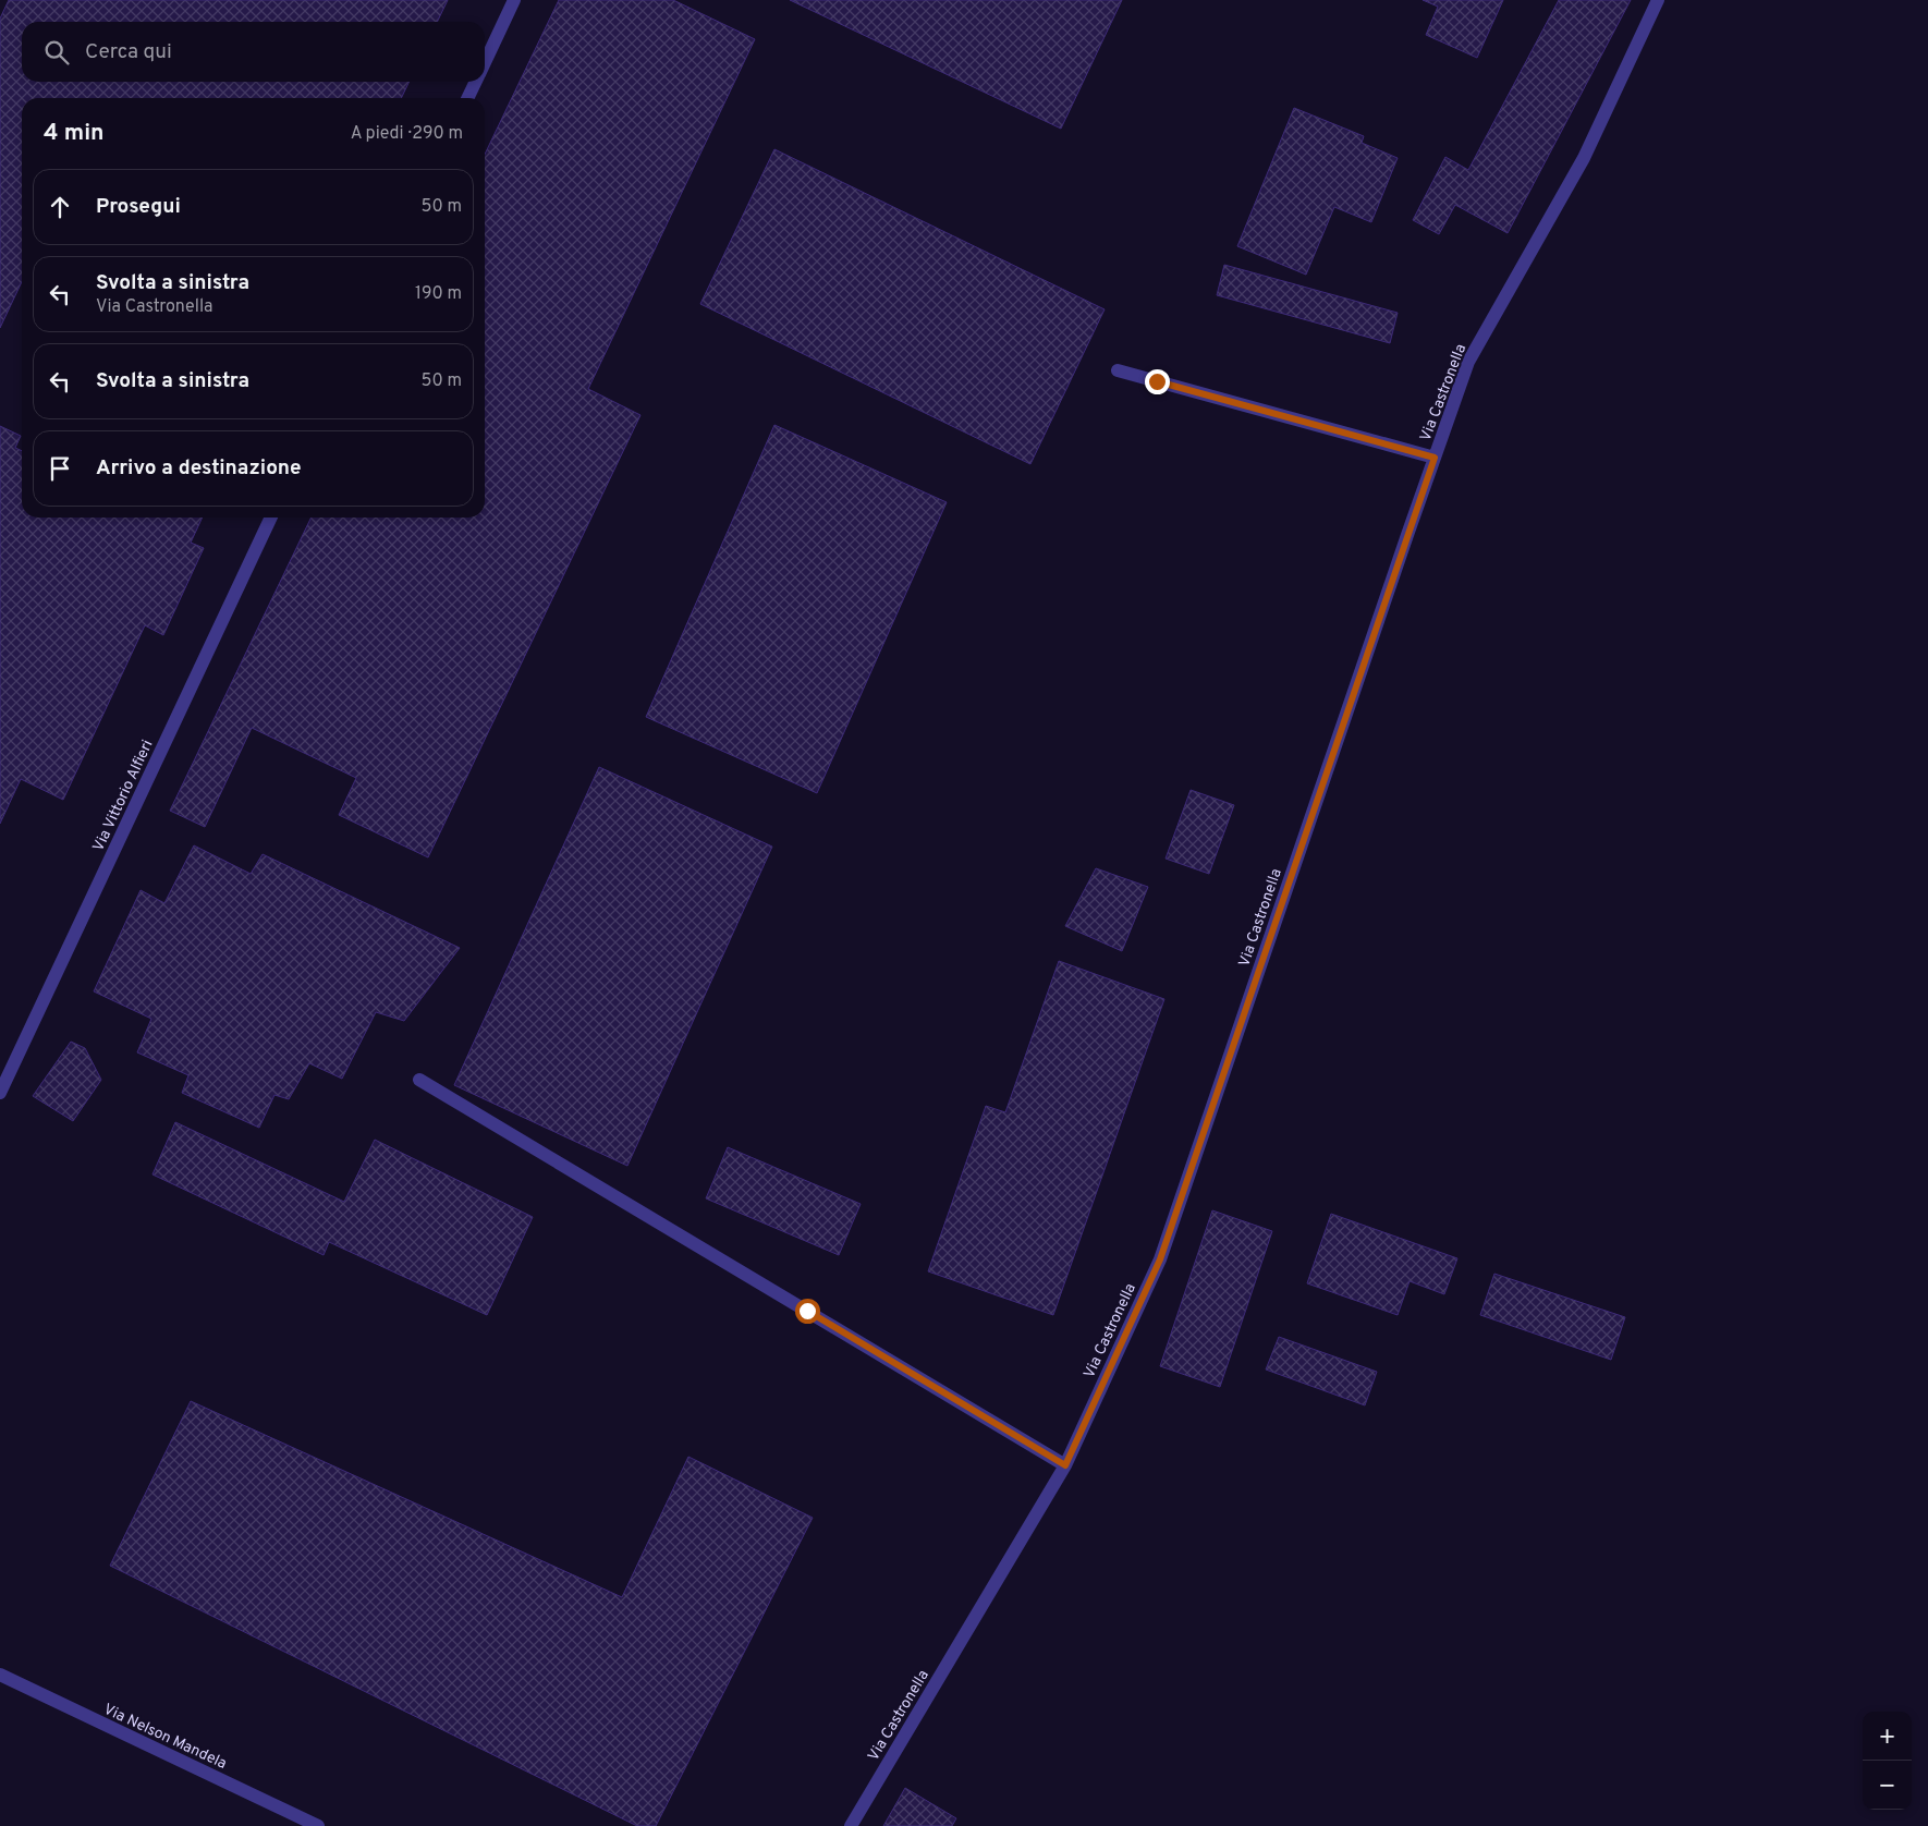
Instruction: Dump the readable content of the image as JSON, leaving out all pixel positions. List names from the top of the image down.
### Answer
{
  "streets": {
    "street": ["Via Castronella", "Via Vittorio Alfieri", "Via Nelson Mandela"]
  },
  "page": {
    "search": "Cerca qui",
    "heading": ["4 min", "A piedi · 290 m"],
    "list": [
      ["Prosegui", "50 m"],
      ["Svolta a sinistra", "Via Castronella", "190 m"],
      ["Svolta a sinistra", "50 m"],
      "Arrivo a destinazione"
    ],
    "map_buttons": ["+", "−"]
  }
}
